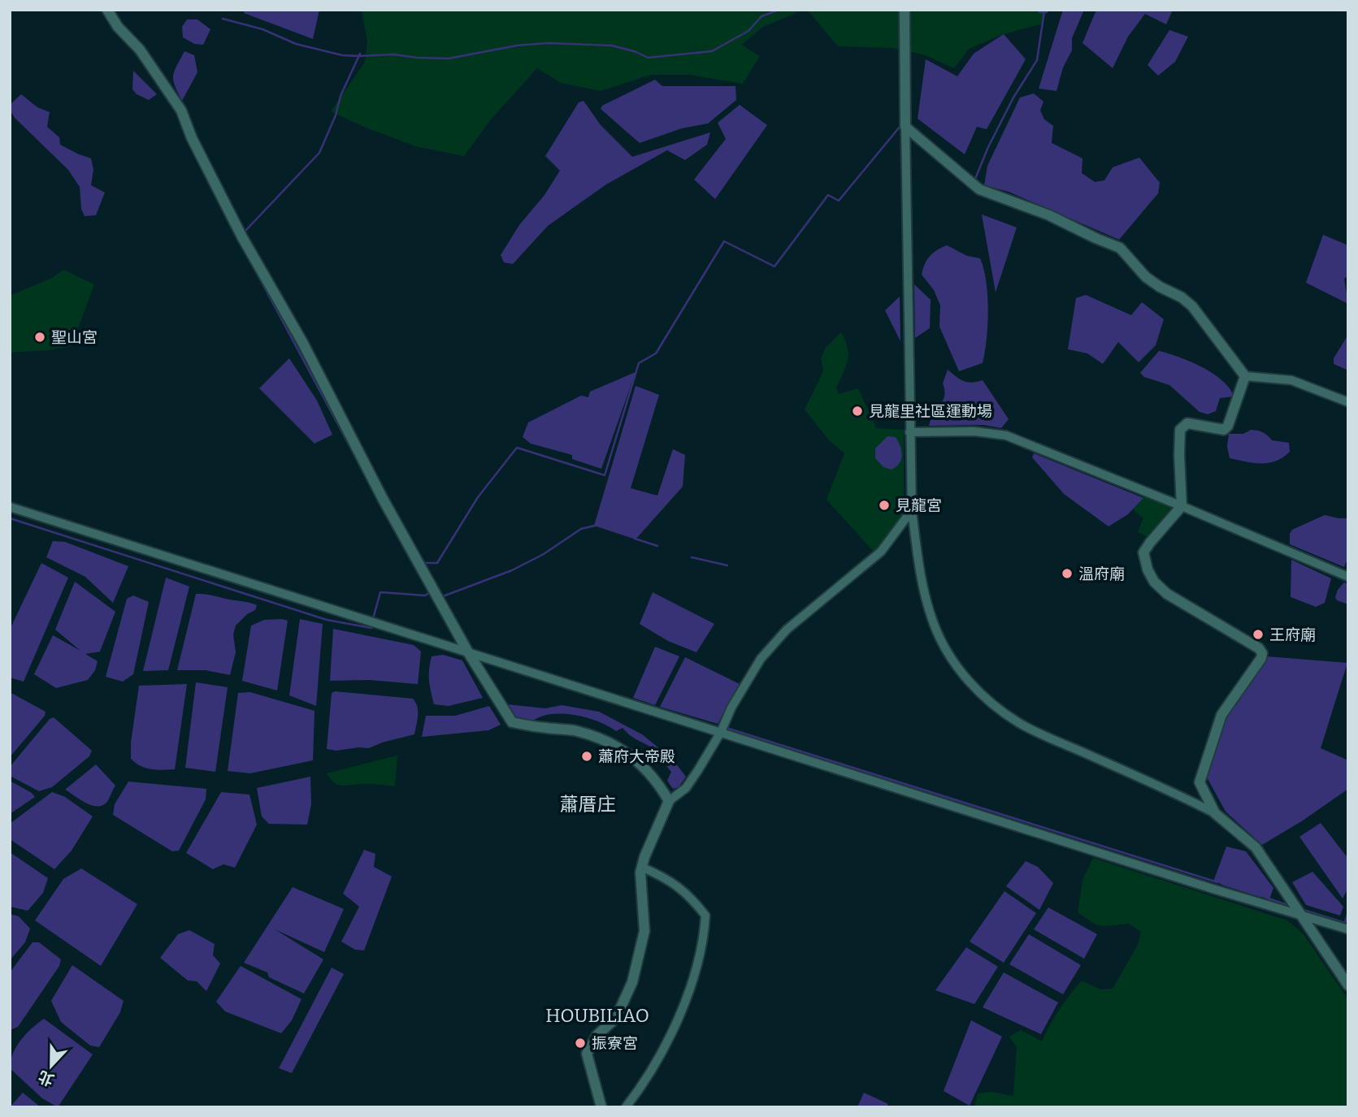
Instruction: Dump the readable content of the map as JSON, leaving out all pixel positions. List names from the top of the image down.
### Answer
{
  "districts": ["蕭厝庄", "HOUBILIAO"],
  "places": [
    "聖山宮",
    "見龍里社區運動場",
    "見龍宮",
    "溫府廟",
    "王府廟",
    "蕭府大帝殿",
    "振寮宮"
  ],
  "north": "bottom"
}
